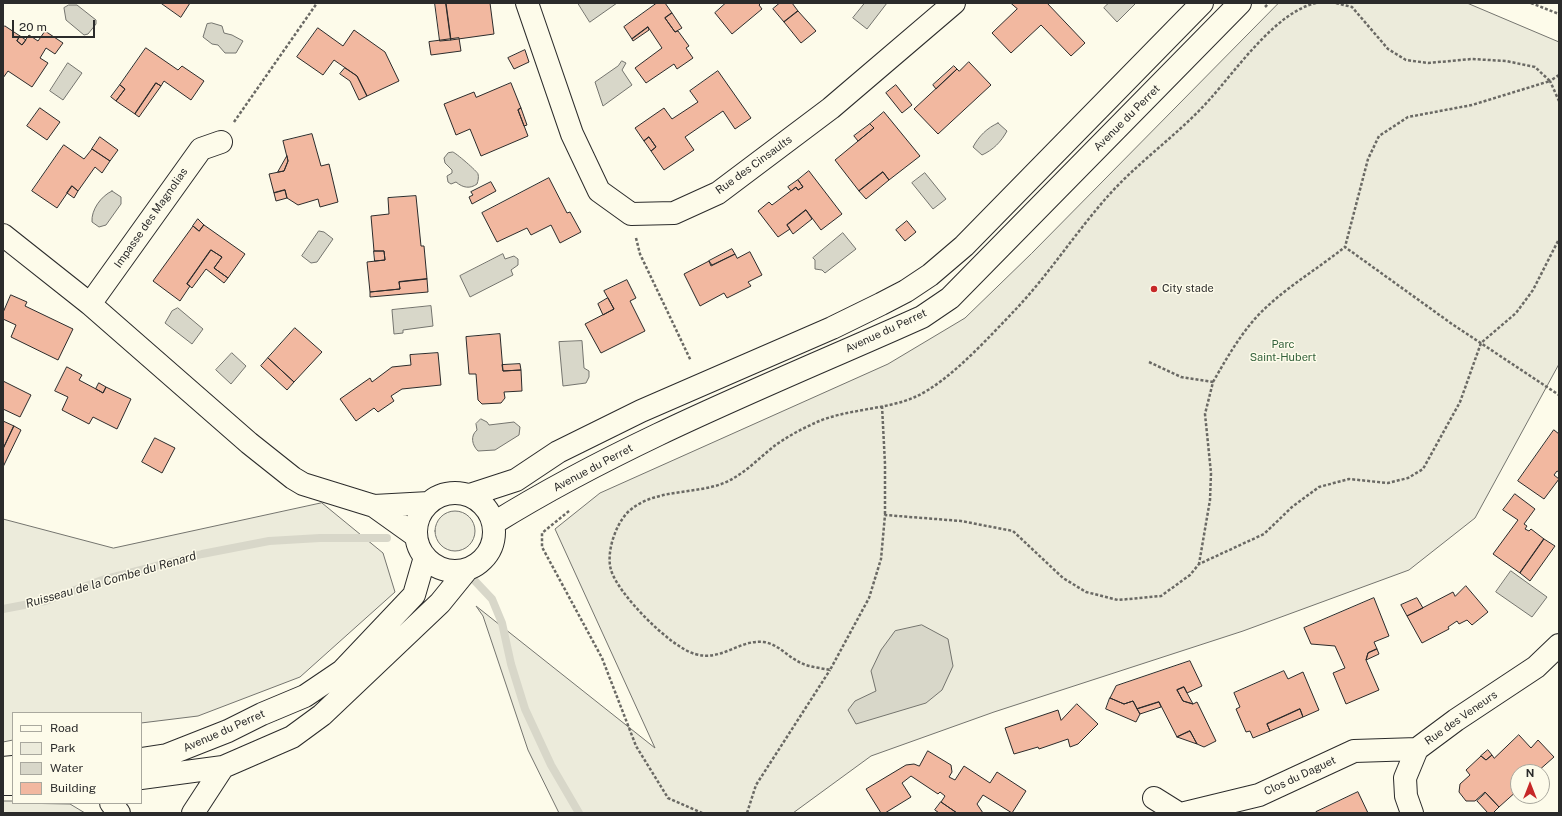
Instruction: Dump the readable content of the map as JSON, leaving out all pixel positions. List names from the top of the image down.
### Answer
{
  "streets": {
    "street": [
      "Avenue du Perret",
      "Rue des Cinsaults",
      "Impasse des Magnolias",
      "Rue des Veneurs",
      "Clos du Daguet"
    ]
  },
  "crossings": [
    ["Rue des Veneurs", "Clos du Daguet"]
  ],
  "water": ["Ruisseau de la Combe du Renard"],
  "parks": ["Parc Saint-Hubert"],
  "places": ["City stade"],
  "legend": [
    "Road",
    "Park",
    "Water",
    "Building"
  ],
  "scale_bar": "20 m",
  "north": "top"
}
